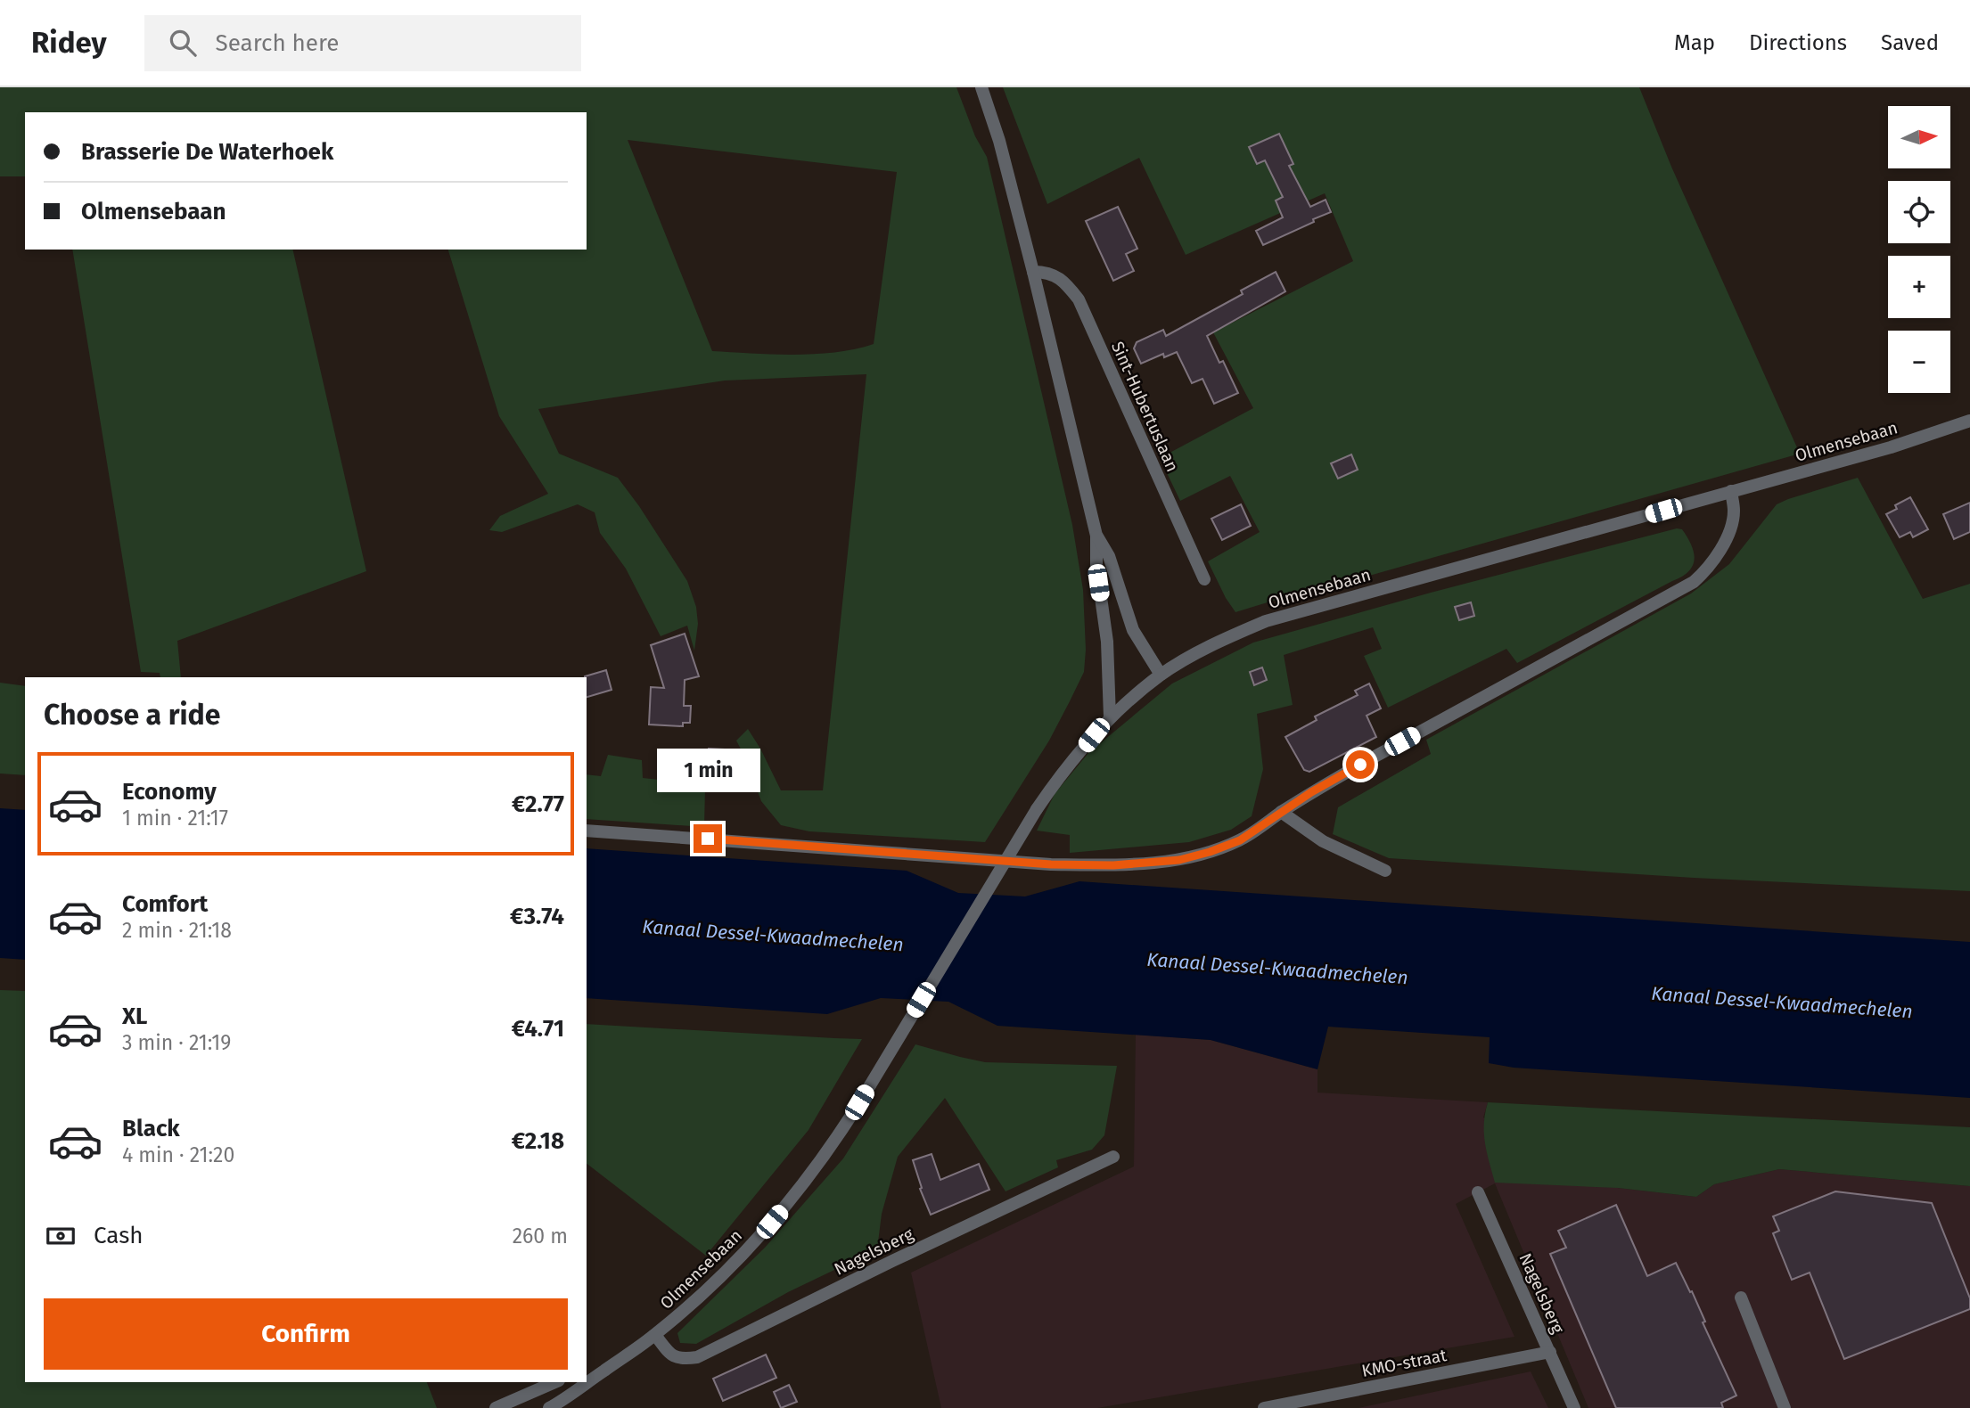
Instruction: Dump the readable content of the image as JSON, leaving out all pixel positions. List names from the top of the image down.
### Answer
{
  "streets": {
    "street": [
      "Sint-Hubertuslaan",
      "Olmensebaan",
      "Nagelsberg",
      "KMO-straat"
    ]
  },
  "crossings": [
    ["Olmensebaan", "Nagelsberg"],
    ["Nagelsberg", "KMO-straat"]
  ],
  "water": ["Kanaal Dessel-Kwaadmechelen"],
  "north": "right",
  "page": {
    "header": "Ridey",
    "search": "Search here",
    "nav": ["Map", "Directions", "Saved"],
    "map_buttons": ["+", "−"],
    "banner": ["Brasserie De Waterhoek", "Olmensebaan"],
    "heading": "Choose a ride",
    "bubble": "1 min",
    "list": [
      {
        "name": "Economy",
        "note": "1 min · 21:17",
        "value": "€2.77"
      },
      {
        "name": "Comfort",
        "note": "2 min · 21:18",
        "value": "€3.74"
      },
      {
        "name": "XL",
        "note": "3 min · 21:19",
        "value": "€4.71"
      },
      {
        "name": "Black",
        "note": "4 min · 21:20",
        "value": "€2.18"
      }
    ],
    "pay": ["Cash", "260 m"],
    "buttons": "Confirm"
  }
}
